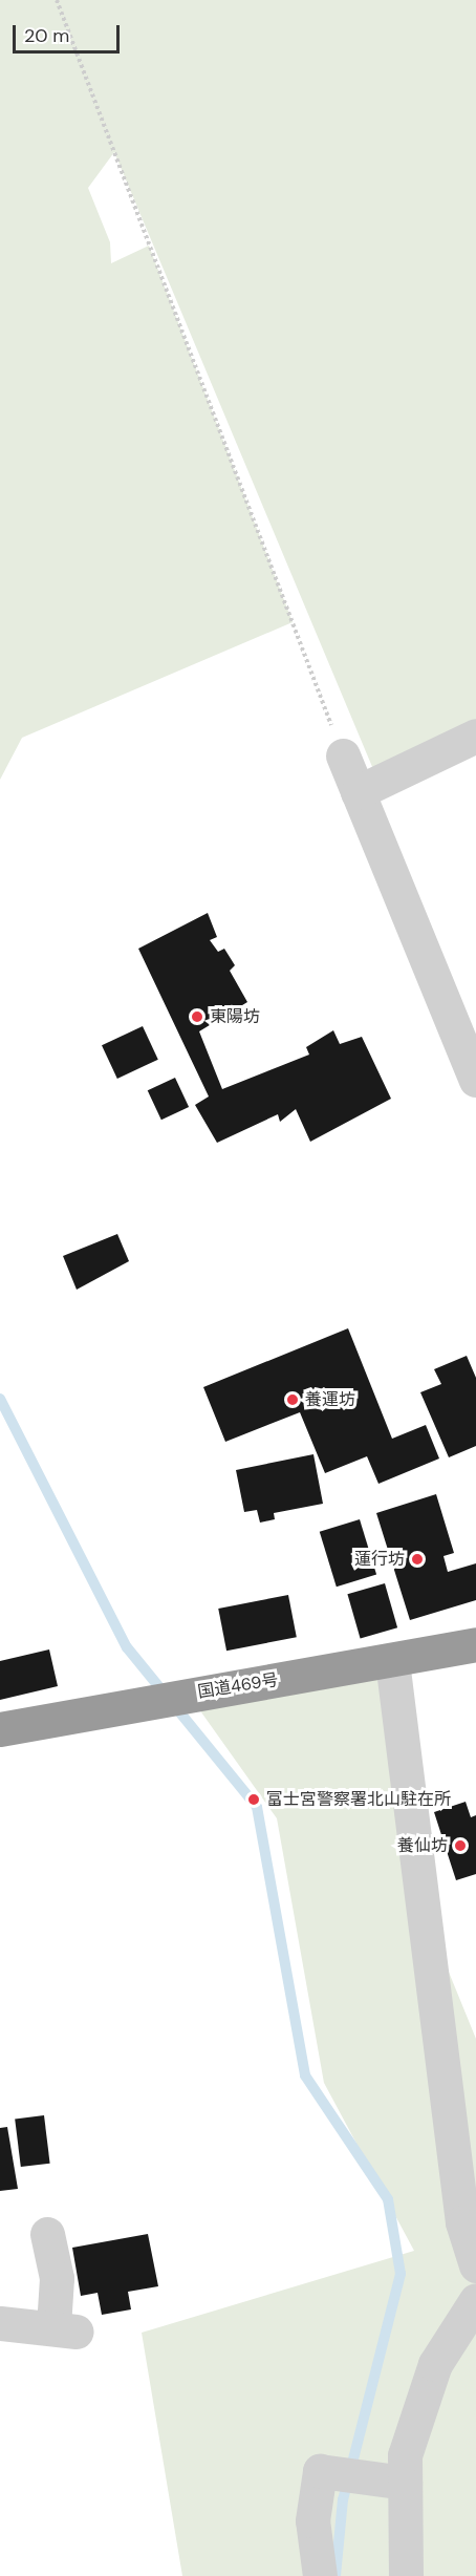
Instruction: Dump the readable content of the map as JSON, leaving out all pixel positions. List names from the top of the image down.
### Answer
{
  "streets": {
    "highway": ["国道469号"]
  },
  "places": [
    "東陽坊",
    "養運坊",
    "蓮行坊",
    "富士宮警察署北山駐在所",
    "養仙坊"
  ],
  "scale_bar": "20 m"
}
